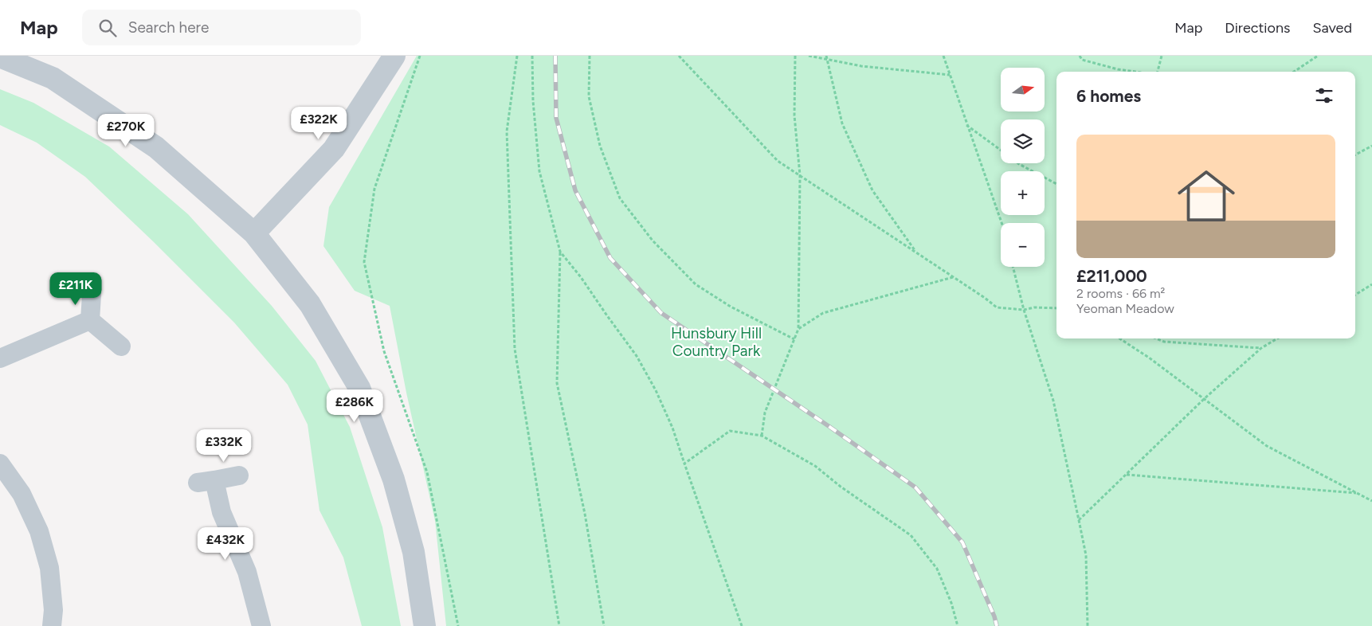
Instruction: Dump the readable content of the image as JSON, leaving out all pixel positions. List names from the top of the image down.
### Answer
{
  "parks": ["Hunsbury Hill Country Park"],
  "north": "right",
  "page": {
    "header": "Map",
    "search": "Search here",
    "nav": ["Map", "Directions", "Saved"],
    "map_buttons": ["+", "−"],
    "heading": "6 homes",
    "price": [
      "£322K",
      "£270K",
      "£211K",
      "£286K",
      "£332K",
      "£432K"
    ],
    "list": [
      {
        "name": "£211,000",
        "note": "2 rooms · 66 m² · Yeoman Meadow"
      }
    ]
  }
}
